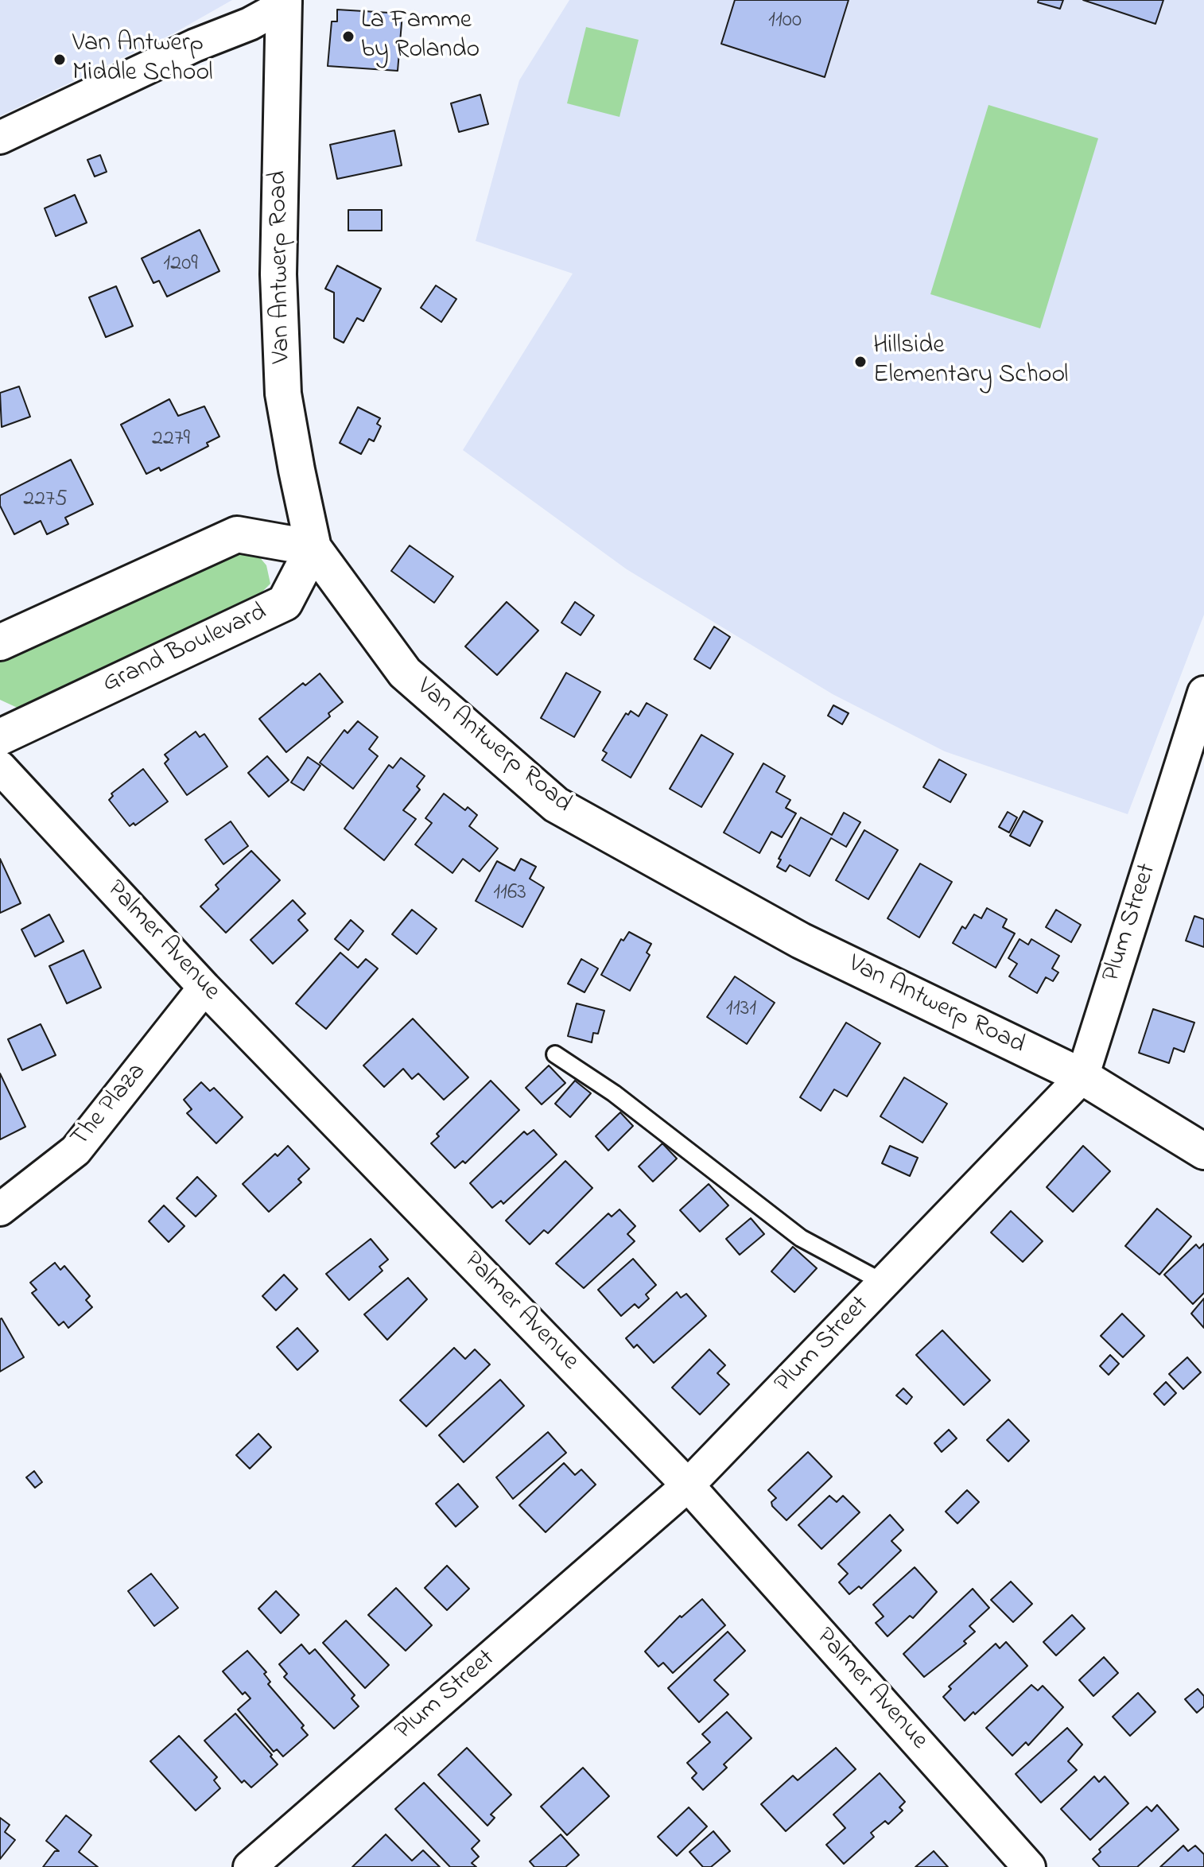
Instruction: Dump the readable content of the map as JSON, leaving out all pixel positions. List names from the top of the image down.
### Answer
{
  "streets": {
    "street": [
      "Van Antwerp Road",
      "Grand Boulevard",
      "Plum Street",
      "Palmer Avenue",
      "The Plaza"
    ]
  },
  "crossings": [
    ["Van Antwerp Road", "Grand Boulevard"],
    ["Van Antwerp Road", "Plum Street"],
    ["Plum Street", "Palmer Avenue"],
    ["Palmer Avenue", "The Plaza"]
  ],
  "places": ["La Famme by Rolando", "Van Antwerp Middle School", "Hillside Elementary School"],
  "house_numbers": [
    "1100",
    "1209",
    "2279",
    "2275",
    "1163",
    "1131"
  ]
}
